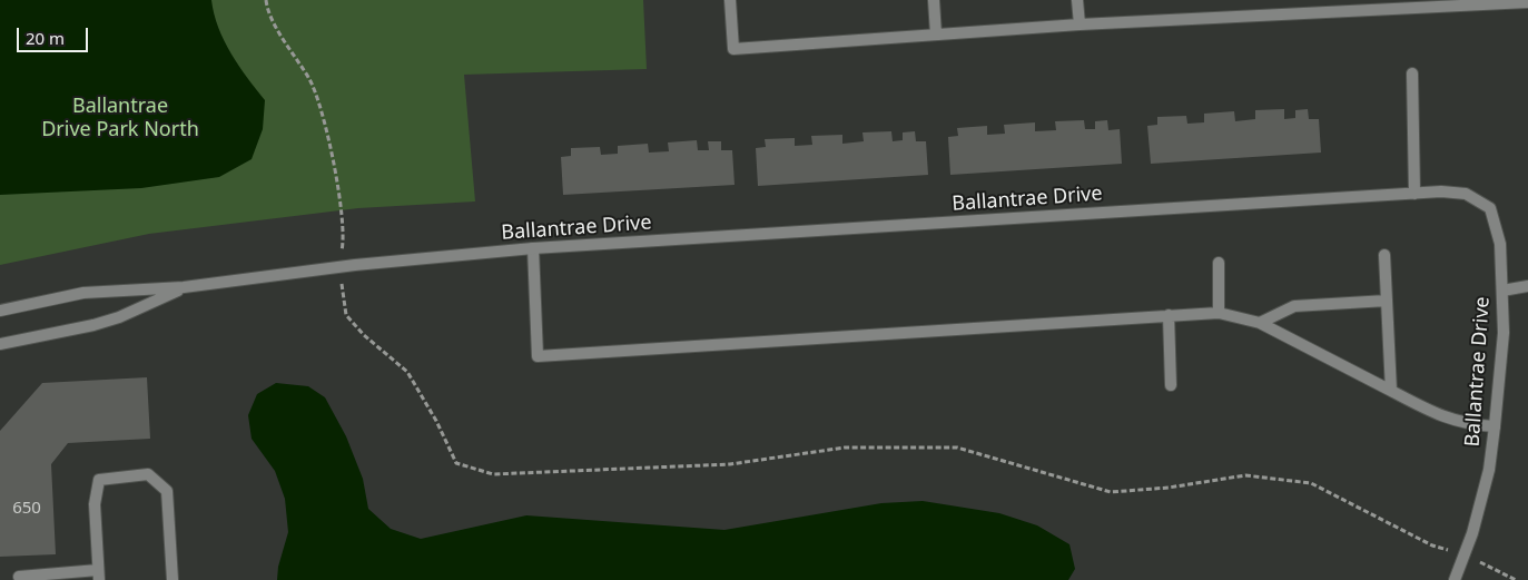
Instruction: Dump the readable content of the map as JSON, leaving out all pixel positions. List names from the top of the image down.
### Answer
{
  "streets": {
    "street": ["Ballantrae Drive"]
  },
  "parks": ["Ballantrae Drive Park North"],
  "house_numbers": ["650"],
  "scale_bar": "20 m"
}
